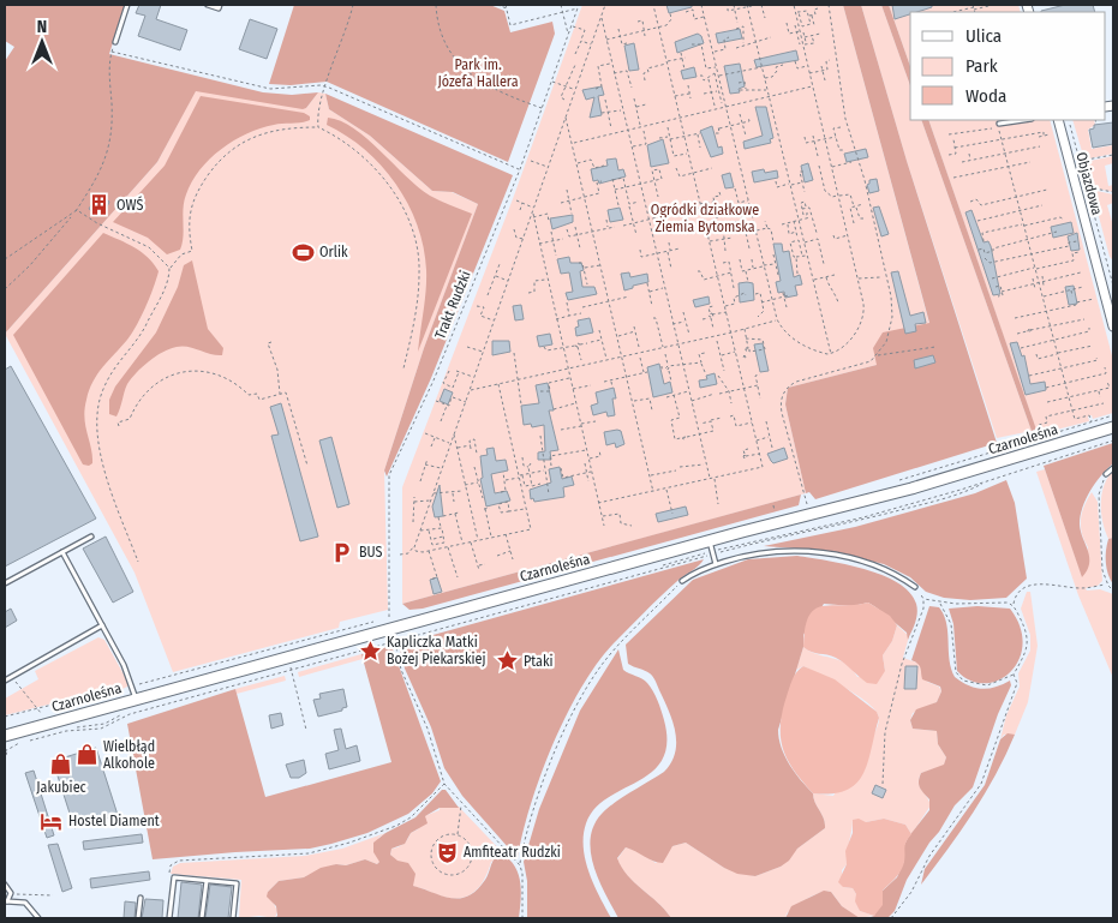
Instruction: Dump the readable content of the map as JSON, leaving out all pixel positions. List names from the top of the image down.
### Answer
{
  "streets": {
    "street": ["Objazdowa", "Czarnoleśna"],
    "path": ["Trakt Rudzki"]
  },
  "parks": ["Park im. Józefa Hallera", "Ogródki działkowe Ziemia Bytomska"],
  "places": {
    "building": ["OWŚ"],
    "sports": ["Orlik"],
    "parking": ["BUS"],
    "place": ["Kapliczka Matki Bożej Piekarskiej", "Ptaki"],
    "shop": ["Wielbłąd Alkohole", "Jakubiec"],
    "hotel": ["Hostel Diament"],
    "theatre": ["Amfiteatr Rudzki"]
  },
  "legend": ["Ulica", "Park", "Woda"],
  "north": "top"
}
